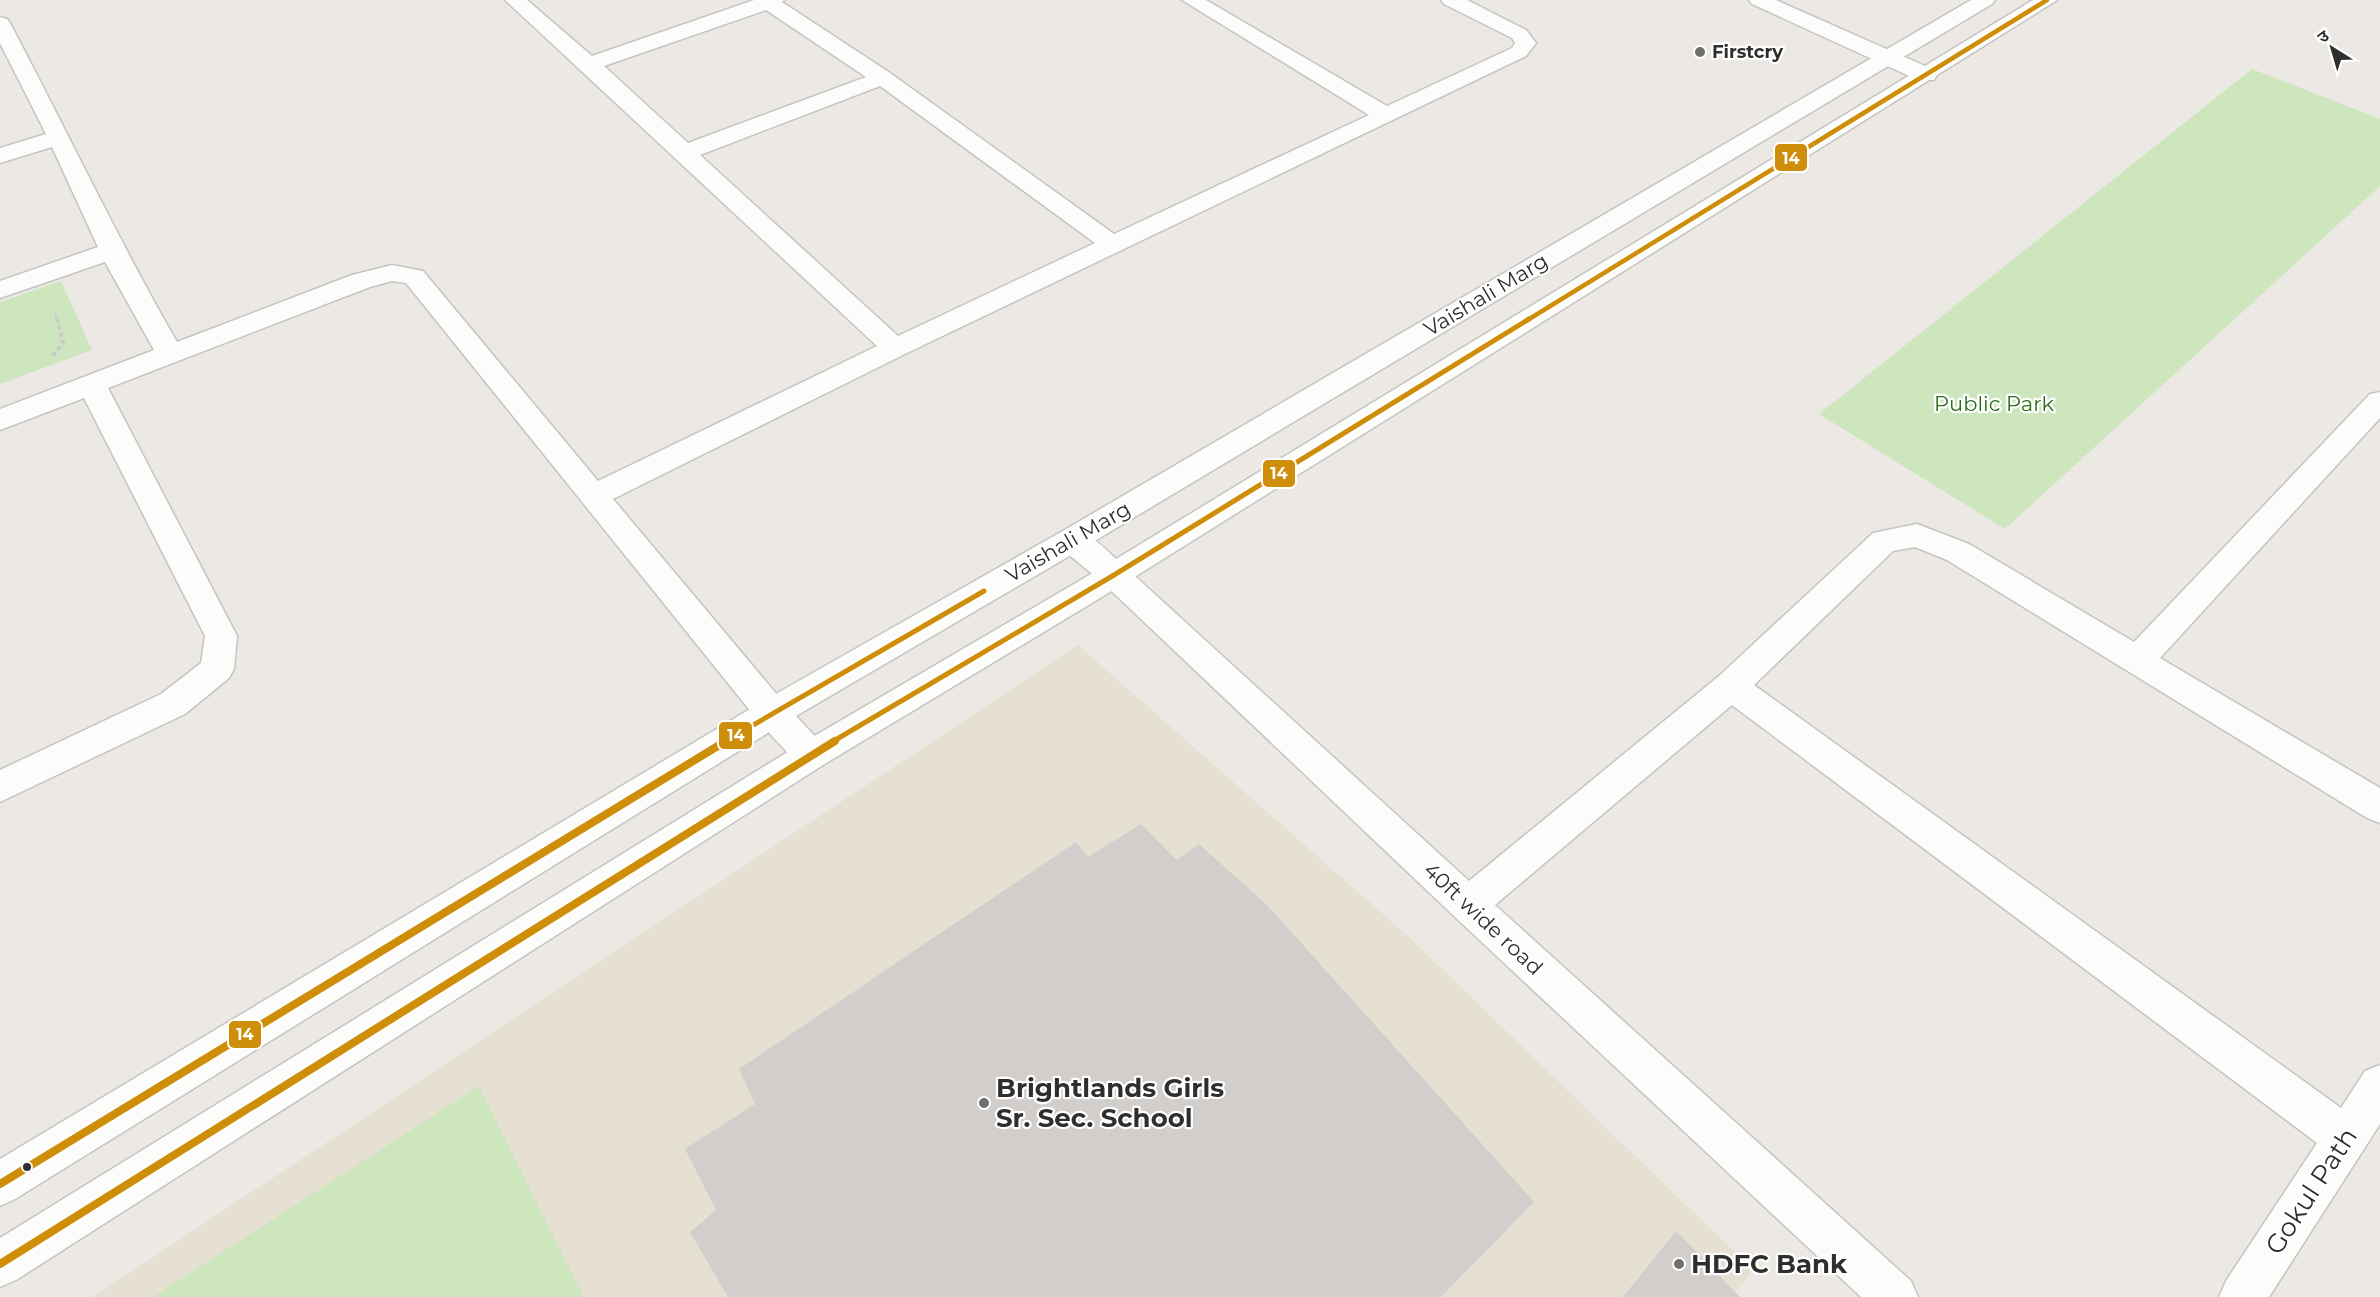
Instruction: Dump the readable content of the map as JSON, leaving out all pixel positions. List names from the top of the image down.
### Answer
{
  "streets": {
    "street": ["Vaishali Marg", "40ft wide road", "Gokul Path"]
  },
  "crossings": [
    ["Vaishali Marg", "40ft wide road"]
  ],
  "parks": ["Public Park"],
  "places": ["Firstcry", "Brightlands Girls Sr. Sec. School", "HDFC Bank"],
  "lines": ["transit line 14"],
  "north": "top left"
}
